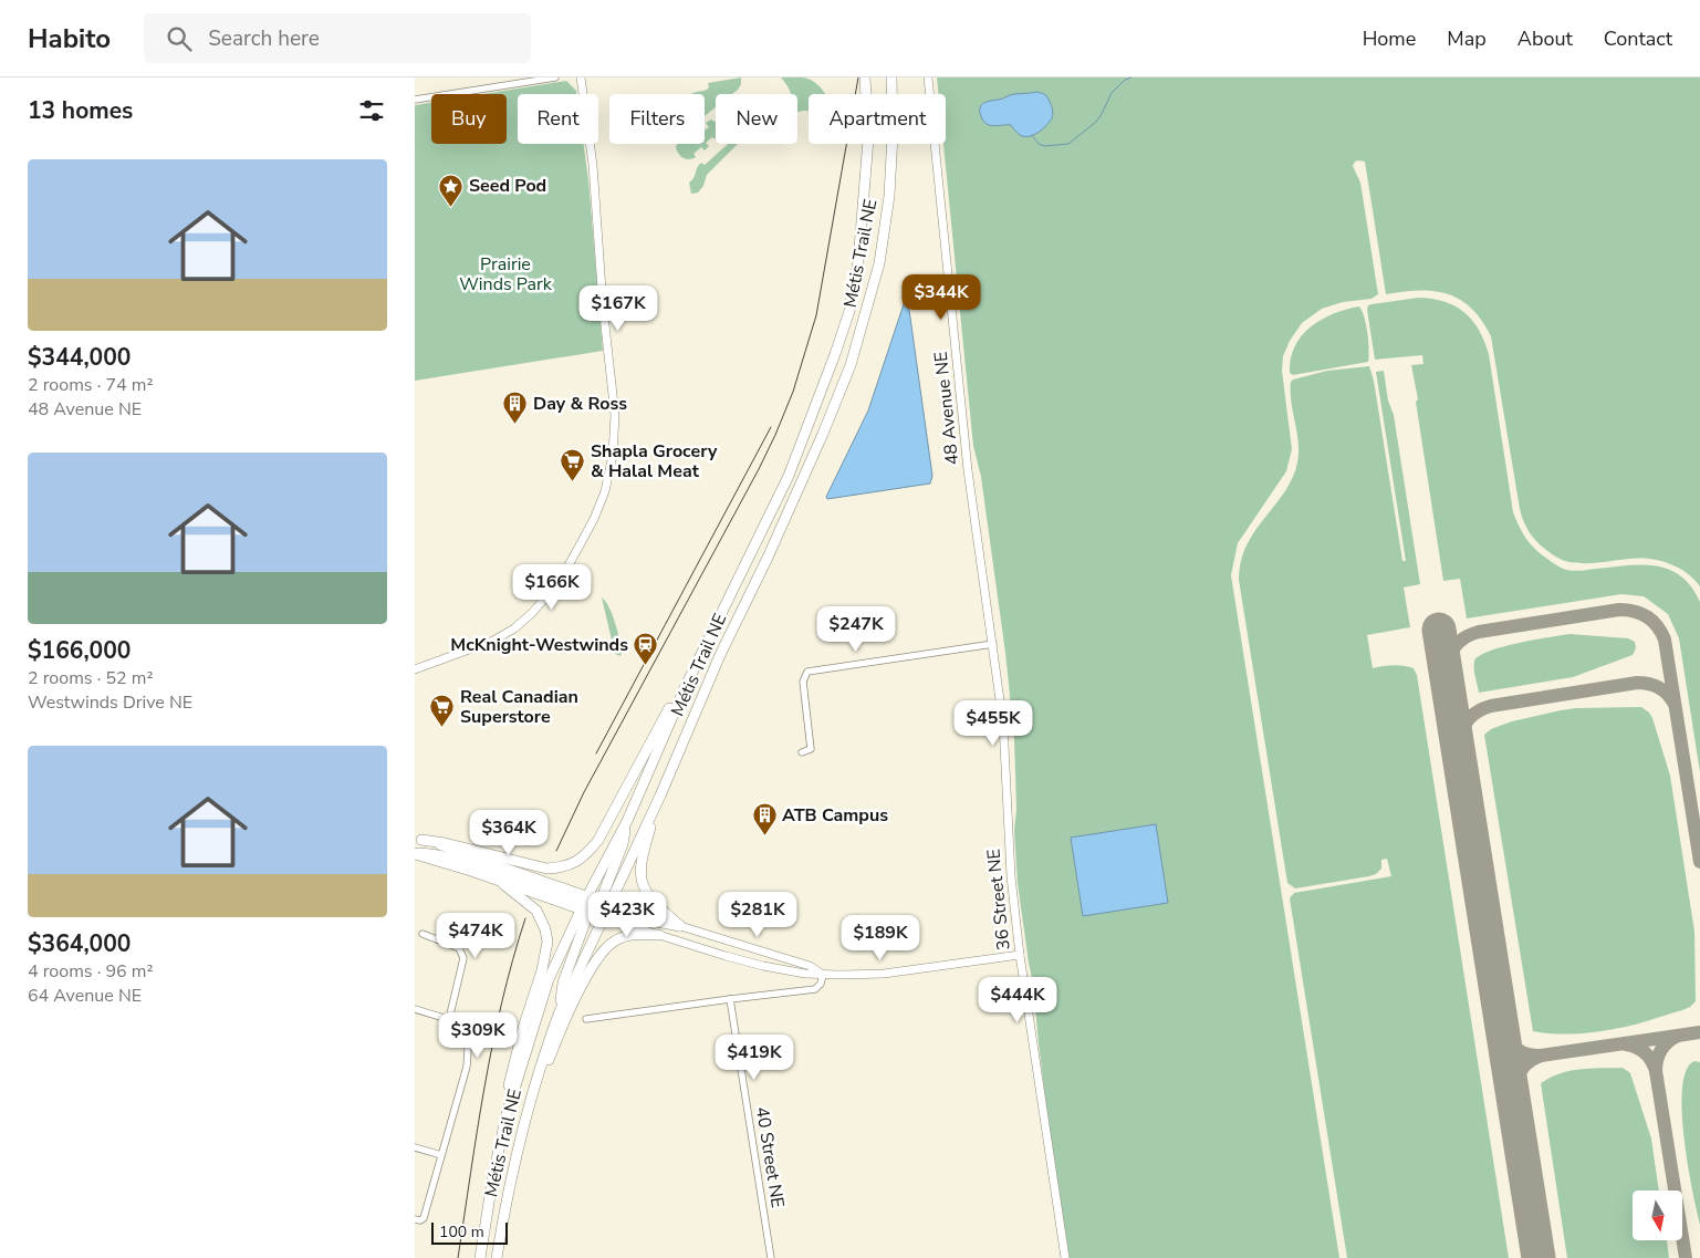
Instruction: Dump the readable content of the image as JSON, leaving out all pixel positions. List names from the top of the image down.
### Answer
{
  "streets": {
    "main road": ["Métis Trail NE"],
    "street": ["48 Avenue NE", "36 Street NE", "40 Street NE"]
  },
  "crossings": [
    ["48 Avenue NE", "36 Street NE"]
  ],
  "parks": ["Prairie Winds Park"],
  "places": {
    "place": ["Seed Pod"],
    "building": ["Day & Ross", "ATB Campus"],
    "supermarket": ["Shapla Grocery & Halal Meat", "Real Canadian Superstore"],
    "station": ["McKnight-Westwinds"]
  },
  "scale_bar": "100 m",
  "north": "bottom",
  "page": {
    "header": "Habito",
    "search": "Search here",
    "nav": [
      "Home",
      "Map",
      "About",
      "Contact"
    ],
    "heading": "13 homes",
    "chip": [
      "Buy",
      "Rent",
      "Filters",
      "New",
      "Apartment"
    ],
    "list": [
      {
        "name": "$344,000",
        "note": "2 rooms · 74 m² · 48 Avenue NE"
      },
      {
        "name": "$166,000",
        "note": "2 rooms · 52 m² · Westwinds Drive NE"
      },
      {
        "name": "$364,000",
        "note": "4 rooms · 96 m² · 64 Avenue NE"
      }
    ],
    "price": [
      "$344K",
      "$167K",
      "$166K",
      "$247K",
      "$455K",
      "$364K",
      "$423K",
      "$281K",
      "$474K",
      "$189K",
      "$444K",
      "$309K",
      "$419K"
    ],
    "scale": "100 m"
  }
}
